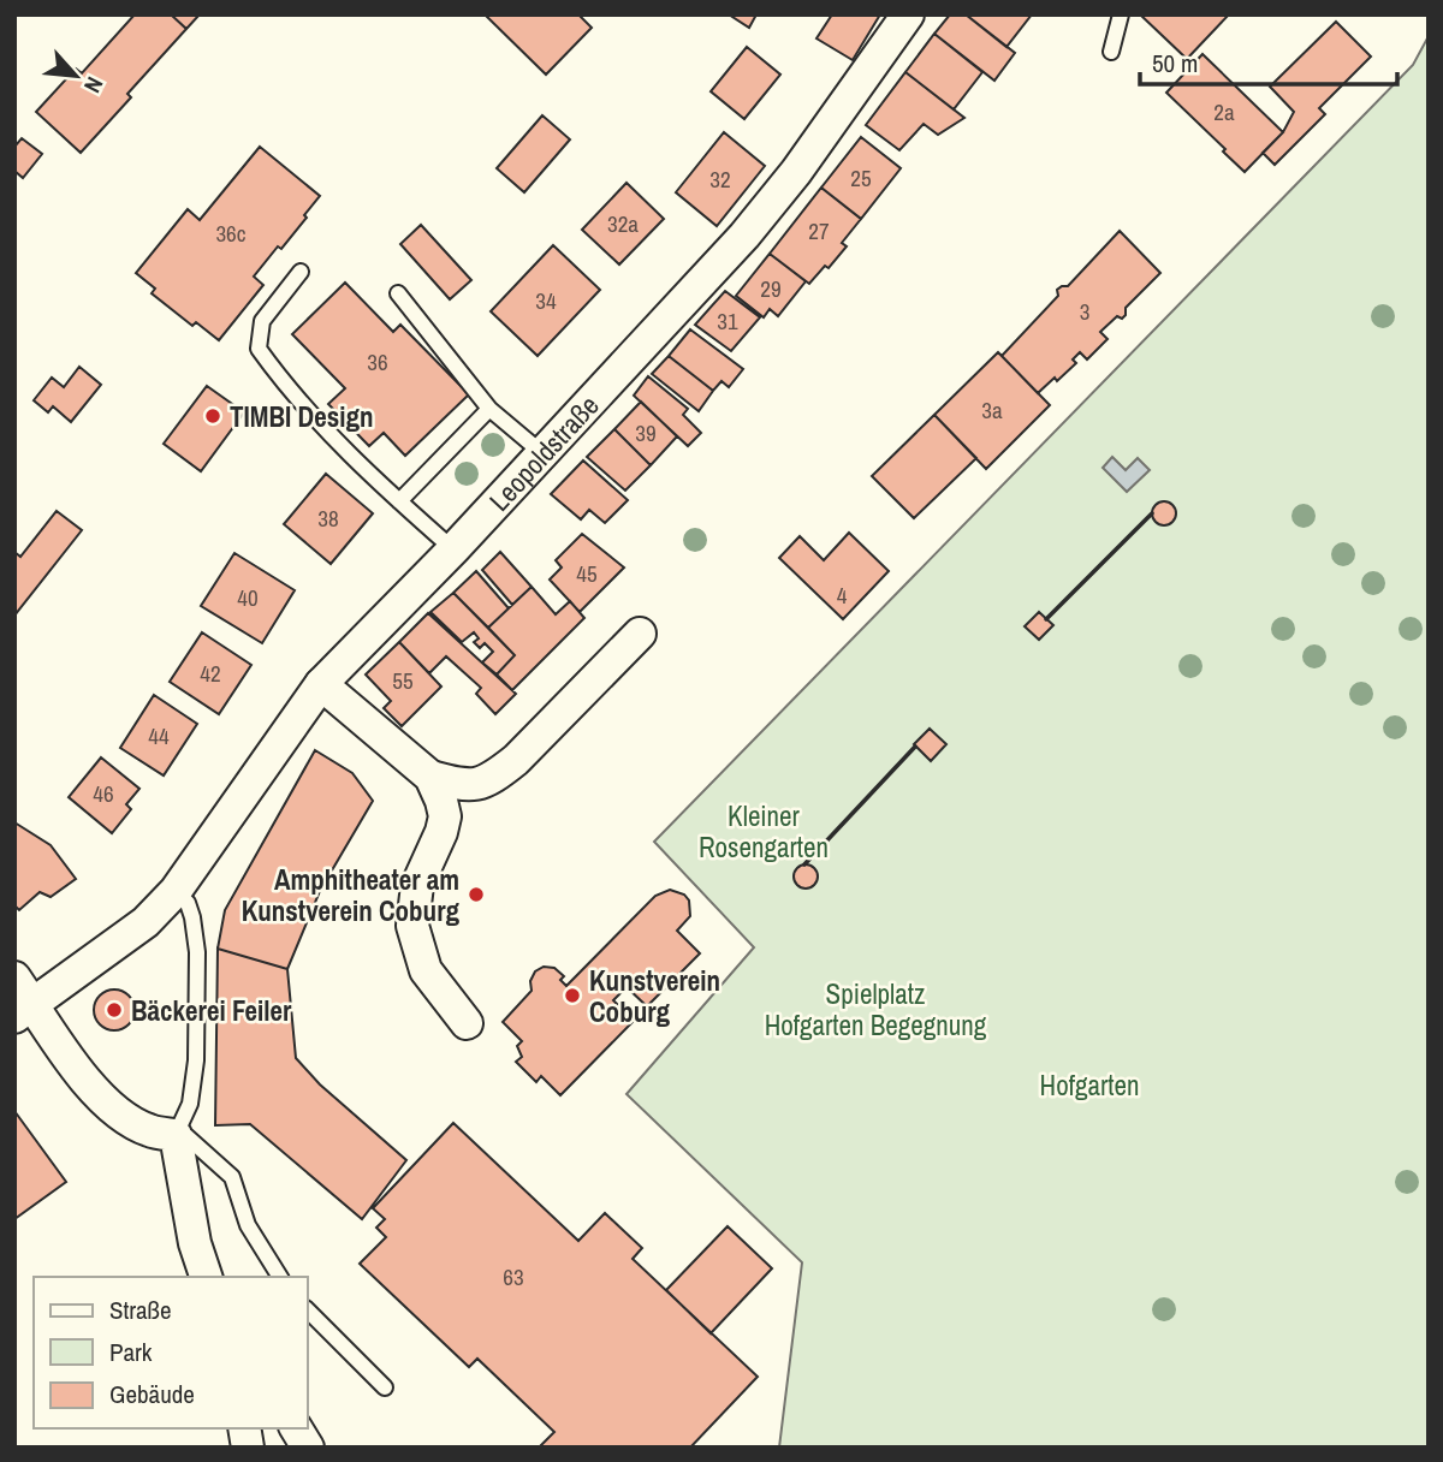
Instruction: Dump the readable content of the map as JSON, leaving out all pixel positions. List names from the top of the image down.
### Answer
{
  "streets": {
    "street": ["Leopoldstraße"]
  },
  "parks": ["Kleiner Rosengarten", "Spielplatz Hofgarten Begegnung", "Hofgarten"],
  "places": [
    "TIMBI Design",
    "Amphitheater am Kunstverein Coburg",
    "Kunstverein Coburg",
    "Bäckerei Feiler"
  ],
  "house_numbers": [
    "2a",
    "25",
    "32",
    "32a",
    "27",
    "36c",
    "29",
    "34",
    "3",
    "31",
    "36",
    "3a",
    "39",
    "38",
    "45",
    "4",
    "40",
    "42",
    "55",
    "44",
    "46",
    "63"
  ],
  "legend": ["Straße", "Park", "Gebäude"],
  "scale_bar": "50 m",
  "north": "bottom right"
}
